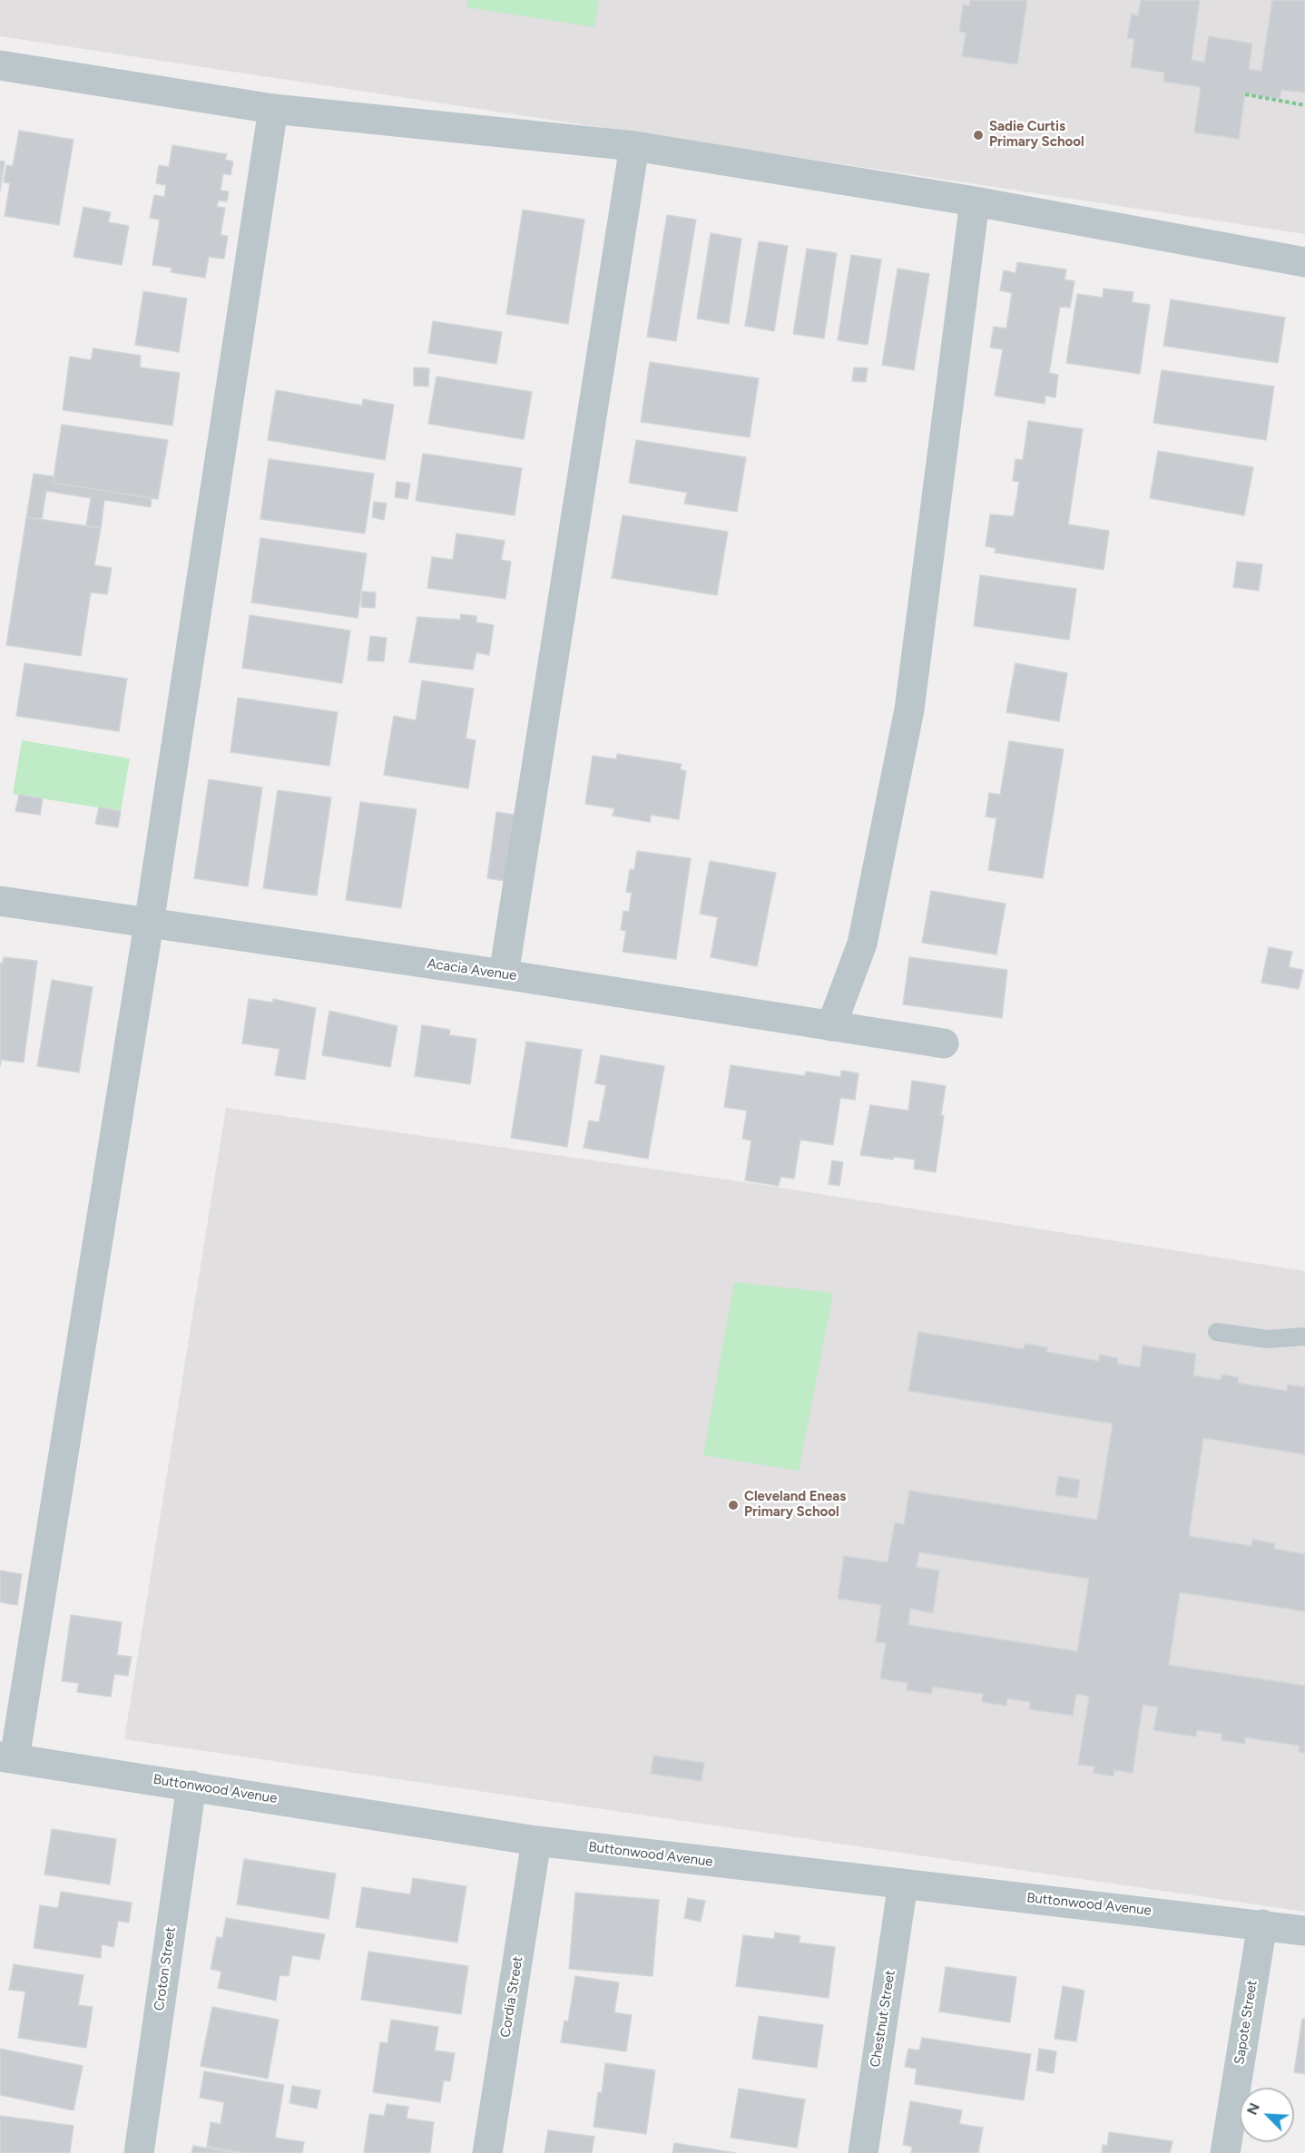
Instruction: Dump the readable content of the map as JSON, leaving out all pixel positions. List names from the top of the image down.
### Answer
{
  "streets": {
    "street": [
      "Acacia Avenue",
      "Buttonwood Avenue",
      "Croton Street",
      "Cordia Street",
      "Chestnut Street",
      "Sapote Street"
    ]
  },
  "crossings": [
    ["Buttonwood Avenue", "Croton Street"],
    ["Buttonwood Avenue", "Cordia Street"],
    ["Buttonwood Avenue", "Chestnut Street"],
    ["Buttonwood Avenue", "Sapote Street"]
  ],
  "places": ["Sadie Curtis Primary School", "Cleveland Eneas Primary School"],
  "north": "top left"
}
